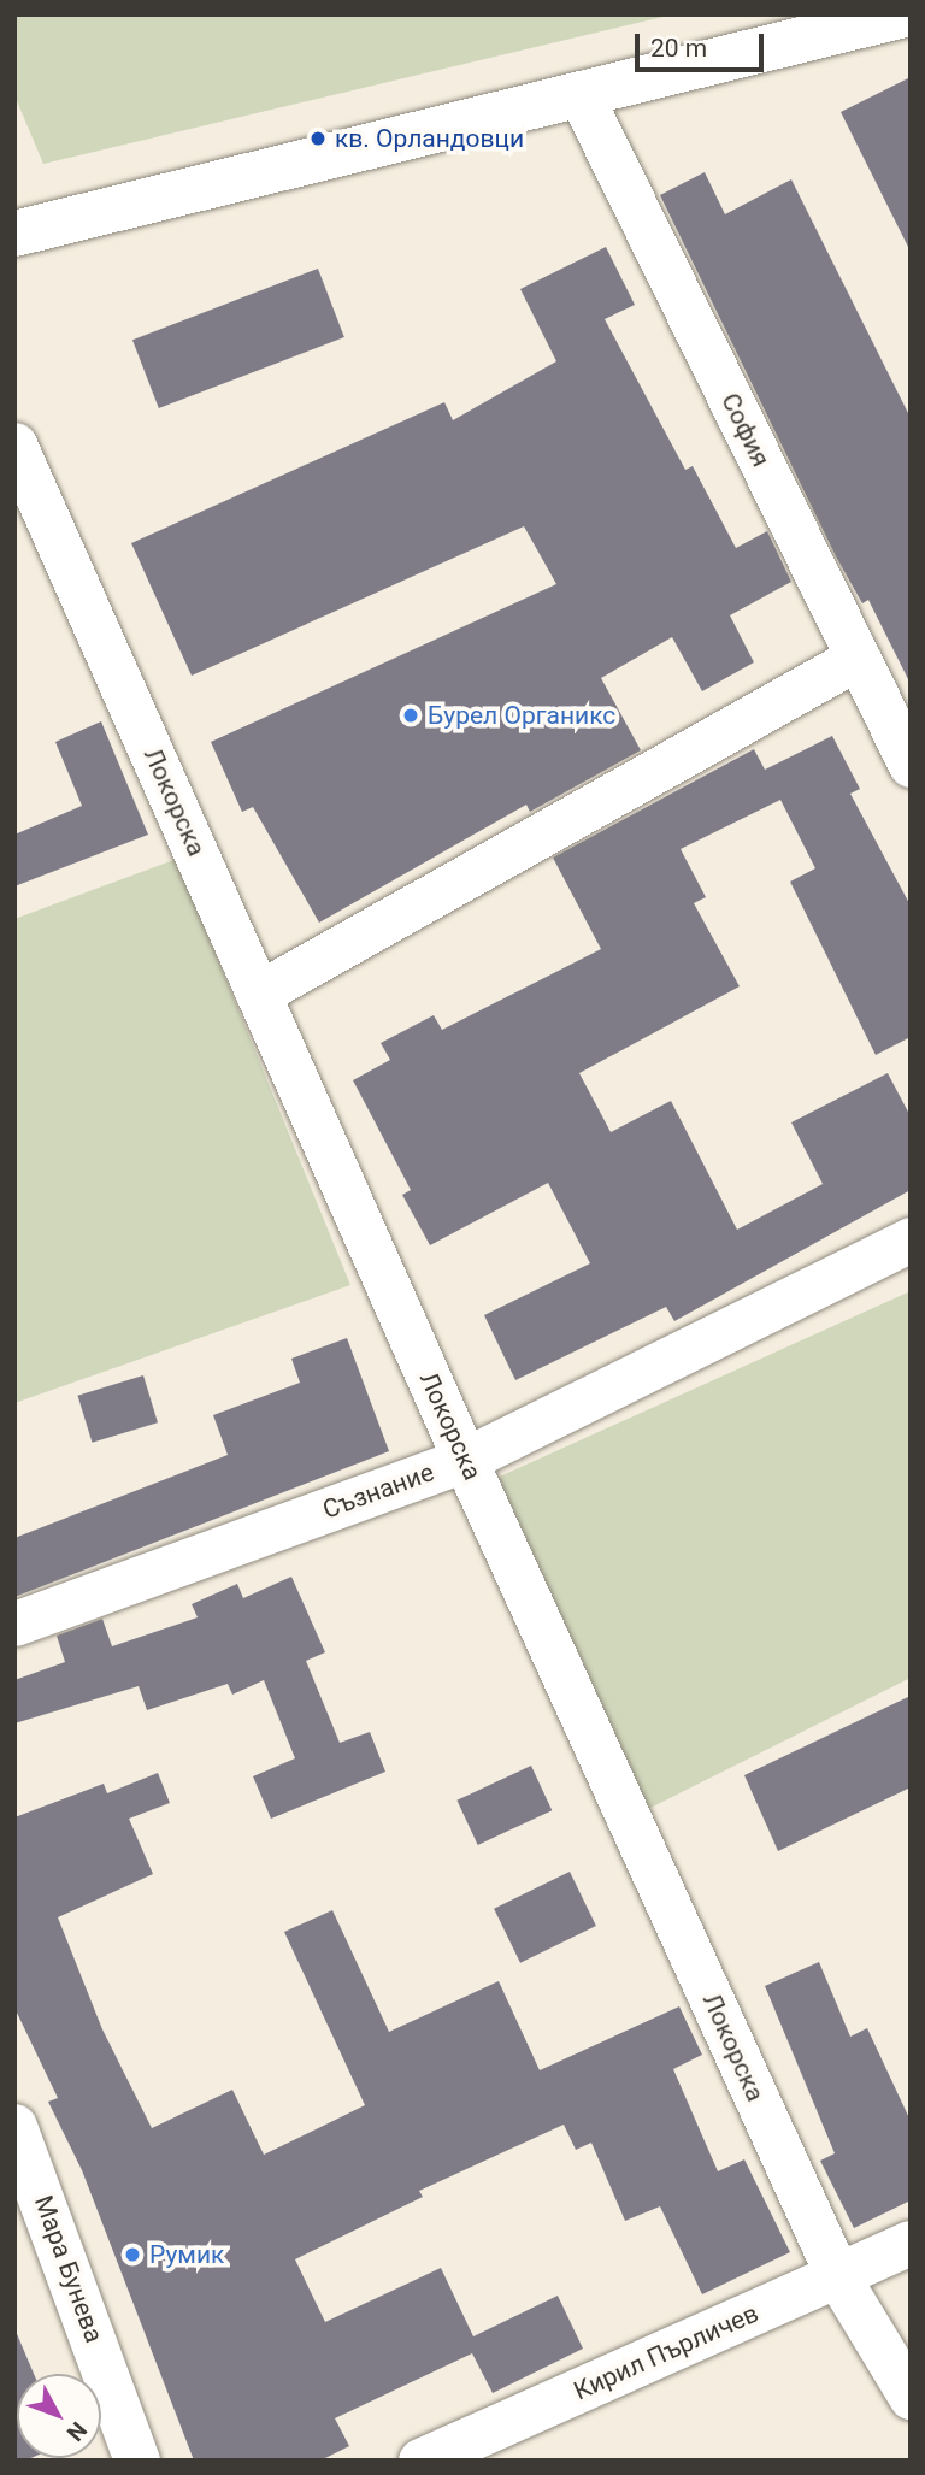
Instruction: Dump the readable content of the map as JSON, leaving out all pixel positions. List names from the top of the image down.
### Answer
{
  "streets": {
    "street": [
      "София",
      "Локорска",
      "Съзнание",
      "Мара Бунева",
      "Кирил Пърличев"
    ]
  },
  "crossings": [
    ["Локорска", "Съзнание"],
    ["Локорска", "Кирил Пърличев"]
  ],
  "places": ["кв. Орландовци", "Бурел Органикс", "Румик"],
  "scale_bar": "20 m",
  "north": "bottom right"
}
